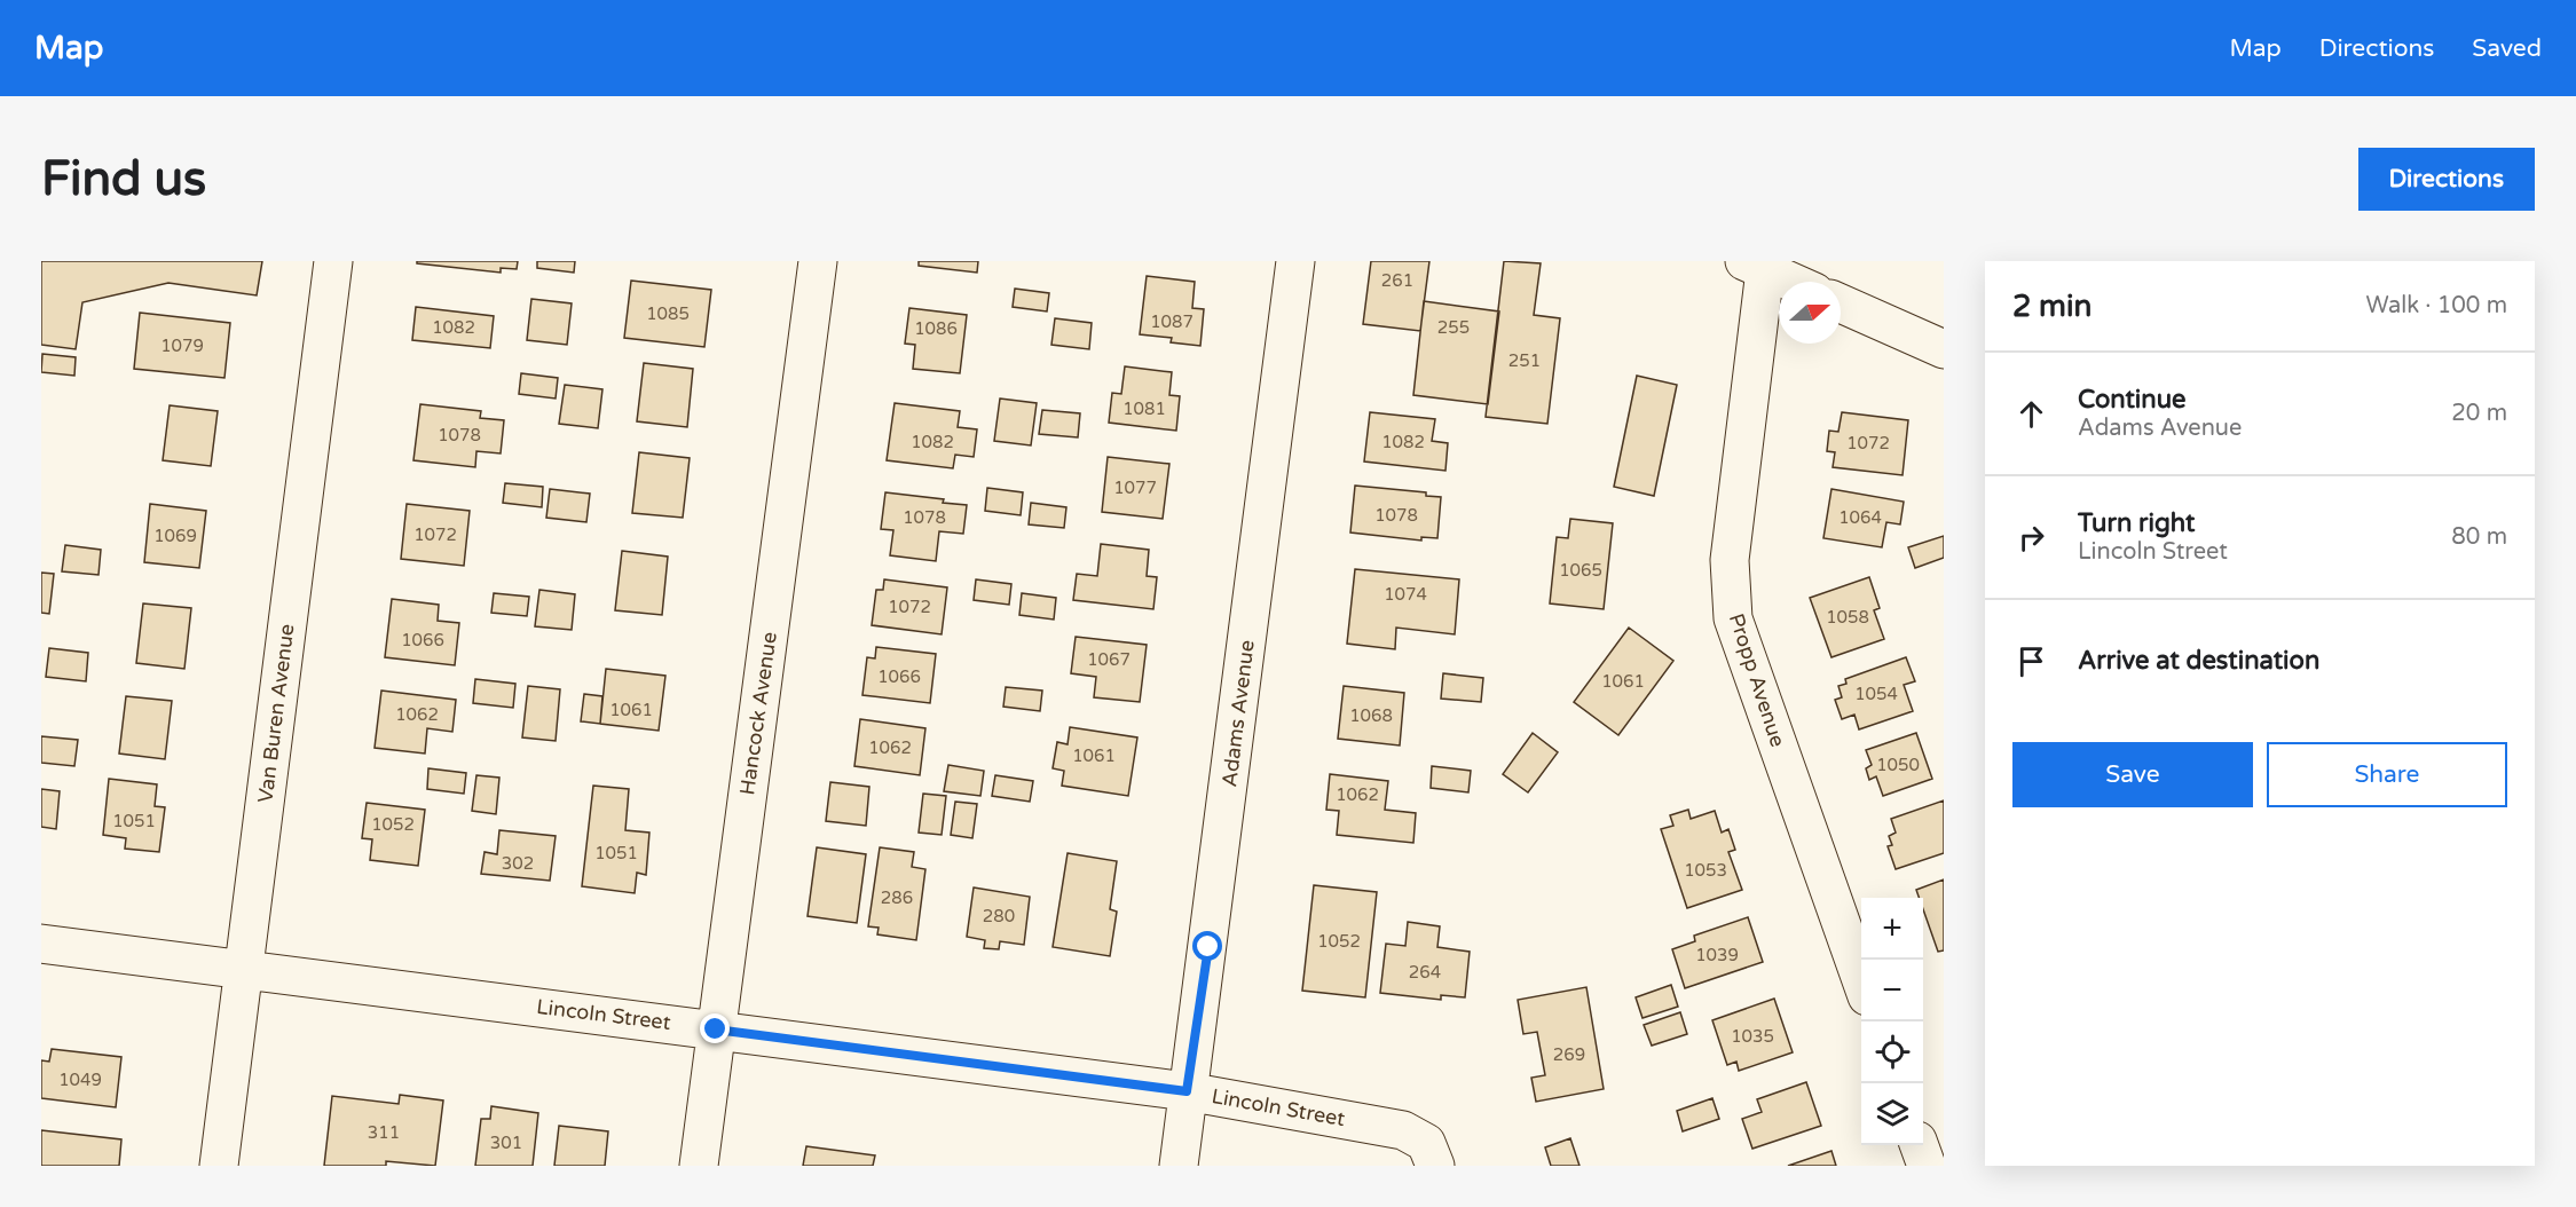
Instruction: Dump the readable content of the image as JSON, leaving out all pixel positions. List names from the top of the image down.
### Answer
{
  "streets": {
    "street": [
      "Propp Avenue",
      "Van Buren Avenue",
      "Hancock Avenue",
      "Adams Avenue",
      "Lincoln Street"
    ]
  },
  "crossings": [
    ["Van Buren Avenue", "Lincoln Street"],
    ["Hancock Avenue", "Lincoln Street"],
    ["Adams Avenue", "Lincoln Street"]
  ],
  "house_numbers": [
    "261",
    "1085",
    "1087",
    "1082",
    "255",
    "1086",
    "1079",
    "251",
    "1081",
    "1078",
    "1082",
    "1082",
    "1072",
    "1077",
    "1078",
    "1078",
    "1064",
    "1072",
    "1069",
    "1065",
    "1074",
    "1072",
    "1058",
    "1066",
    "1067",
    "1066",
    "1061",
    "1054",
    "1061",
    "1062",
    "1068",
    "1062",
    "1061",
    "1050",
    "1062",
    "1051",
    "1052",
    "1051",
    "302",
    "1053",
    "286",
    "280",
    "1052",
    "1039",
    "264",
    "1035",
    "269",
    "1049",
    "311",
    "301"
  ],
  "north": "right",
  "page": {
    "header": "Map",
    "nav": ["Map", "Directions", "Saved"],
    "buttons": [
      "Directions",
      ["Save", "Share"]
    ],
    "title": "Find us",
    "heading": ["2 min", "Walk · 100 m"],
    "list": [
      ["Continue", "Adams Avenue", "20 m"],
      ["Turn right", "Lincoln Street", "80 m"],
      "Arrive at destination"
    ],
    "map_buttons": ["+", "−"]
  }
}
